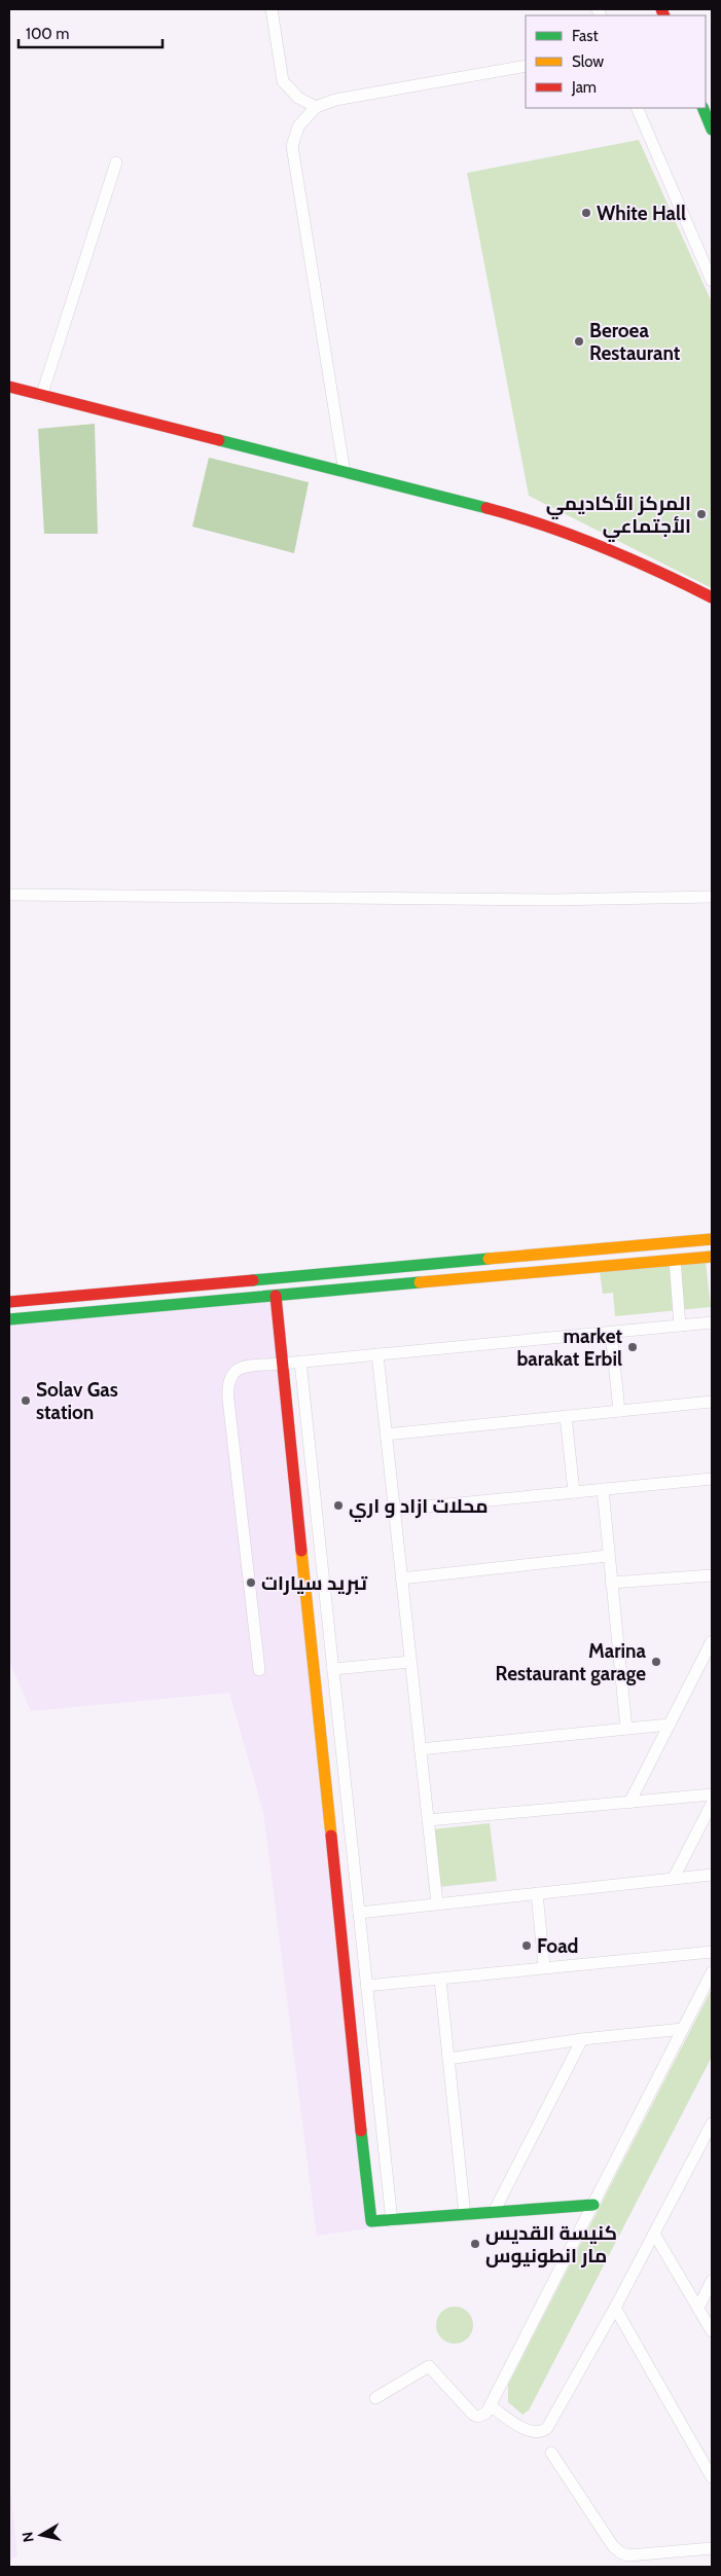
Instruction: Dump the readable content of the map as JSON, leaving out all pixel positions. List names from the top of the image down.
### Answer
{
  "places": [
    "White Hall",
    "Beroea Restaurant",
    "المركز الأكاديمي الأجتماعي",
    "market barakat Erbil",
    "Solav Gas station",
    "محلات ازاد و اري",
    "تبريد سيارات",
    "Marina Restaurant garage",
    "Foad",
    "كنيسة القديس مار انطونيوس"
  ],
  "legend": ["Fast", "Slow", "Jam"],
  "scale_bar": "100 m",
  "north": "left"
}
